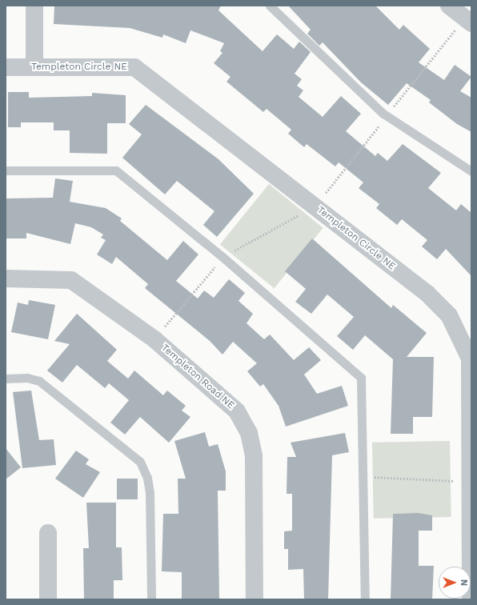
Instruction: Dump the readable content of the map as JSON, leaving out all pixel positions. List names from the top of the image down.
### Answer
{
  "streets": {
    "street": ["Templeton Circle NE", "Templeton Road NE"]
  },
  "north": "right"
}
